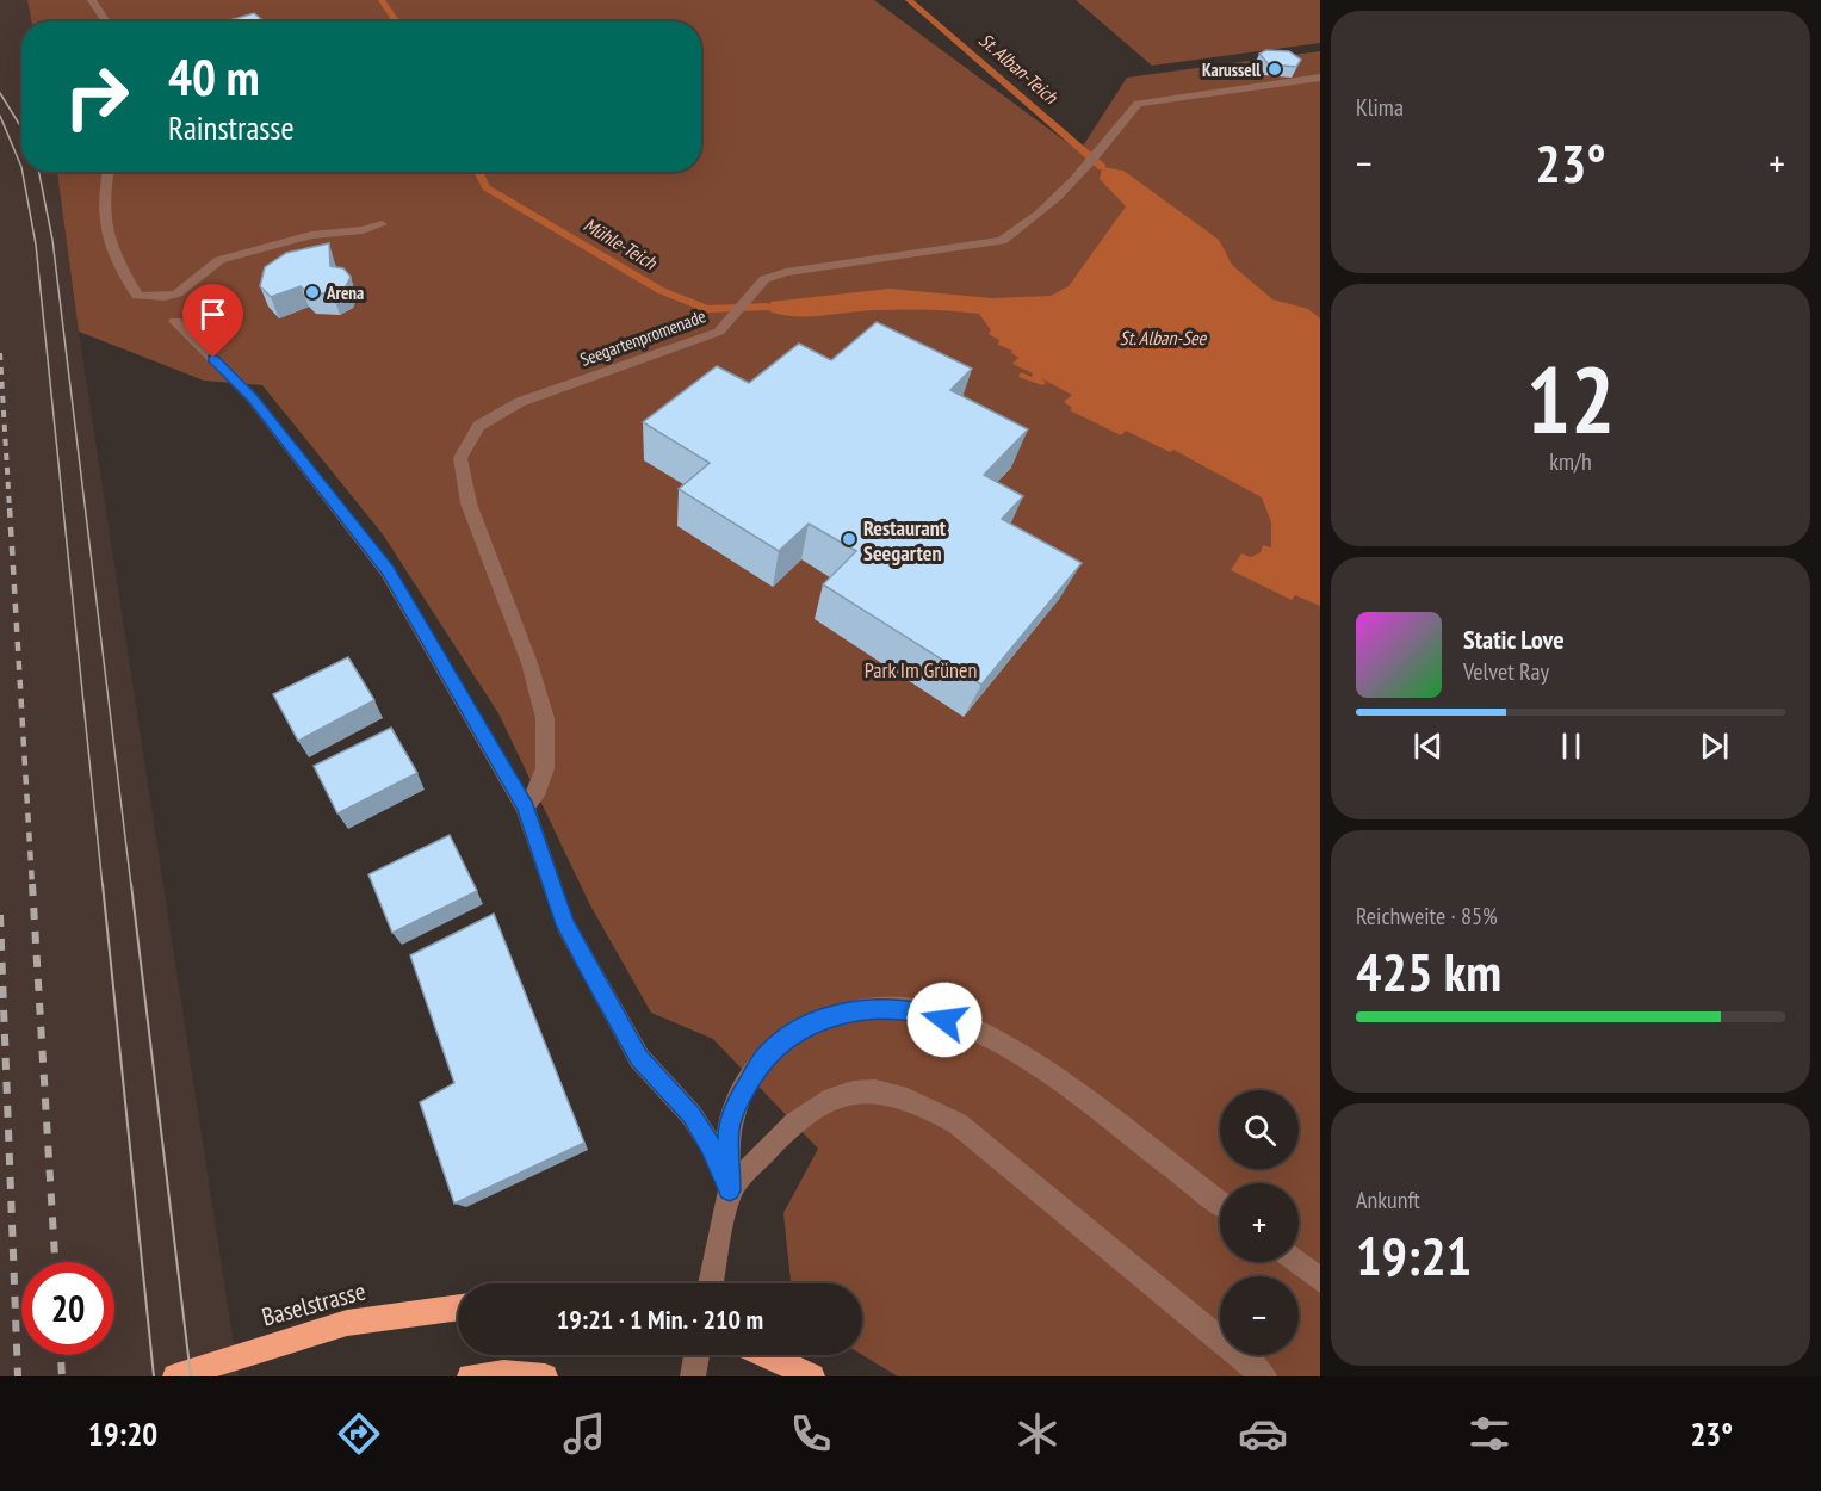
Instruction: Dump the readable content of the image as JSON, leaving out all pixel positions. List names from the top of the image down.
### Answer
{
  "streets": {
    "main road": ["Baselstrasse"],
    "street": ["Seegartenpromenade"]
  },
  "water": ["St. Alban-Teich", "Mühle-Teich", "St. Alban-See"],
  "parks": ["Park Im Grünen"],
  "places": ["Karussell", "Arena", "Restaurant Seegarten"],
  "page": {
    "tile": [
      "Klima",
      ["12", "km/h"],
      ["Reichweite · 85%", "425 km"],
      ["Ankunft", "19:21"]
    ],
    "turn": ["40 m", "Rainstrasse"],
    "heat": ["−", "23°", "+"],
    "song": ["Static Love", "Velvet Ray"],
    "map_buttons": ["+", "−"],
    "limit": "20",
    "trip": "19:21 · 1 Min. · 210 m",
    "tabs": ["19:20", "23°"]
  }
}
